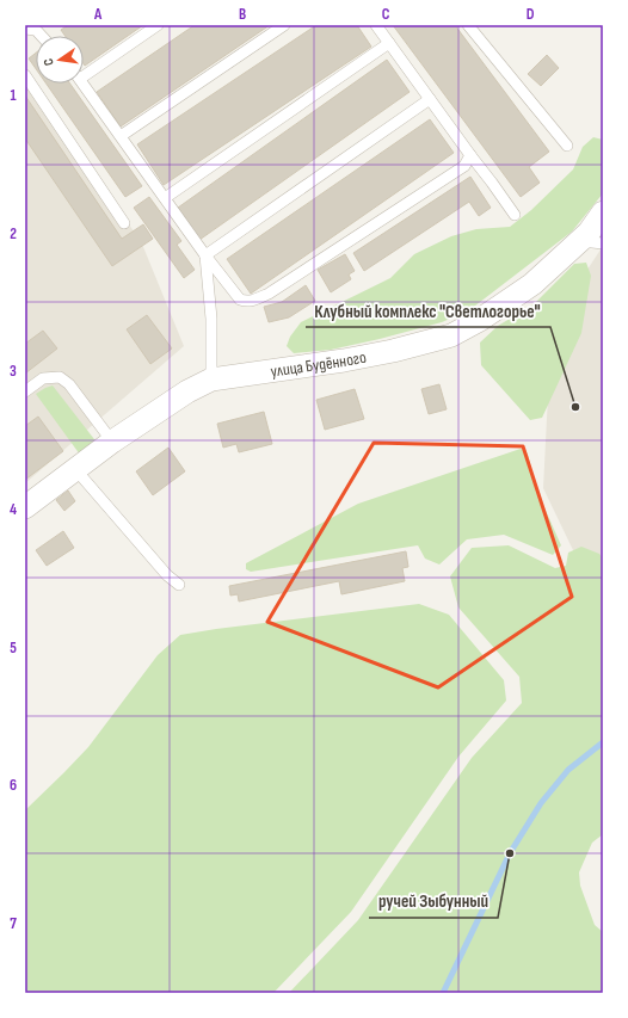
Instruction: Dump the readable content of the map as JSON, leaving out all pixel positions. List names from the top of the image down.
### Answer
{
  "streets": {
    "street": ["улица Будённого"]
  },
  "places": ["Клубный комплекс \"Светлогорье\"", "ручей Зыбунный"],
  "north": "left",
  "grid": {
    "columns": [
      "A",
      "B",
      "C",
      "D"
    ],
    "rows": [
      "1",
      "2",
      "3",
      "4",
      "5",
      "6",
      "7"
    ]
  }
}
